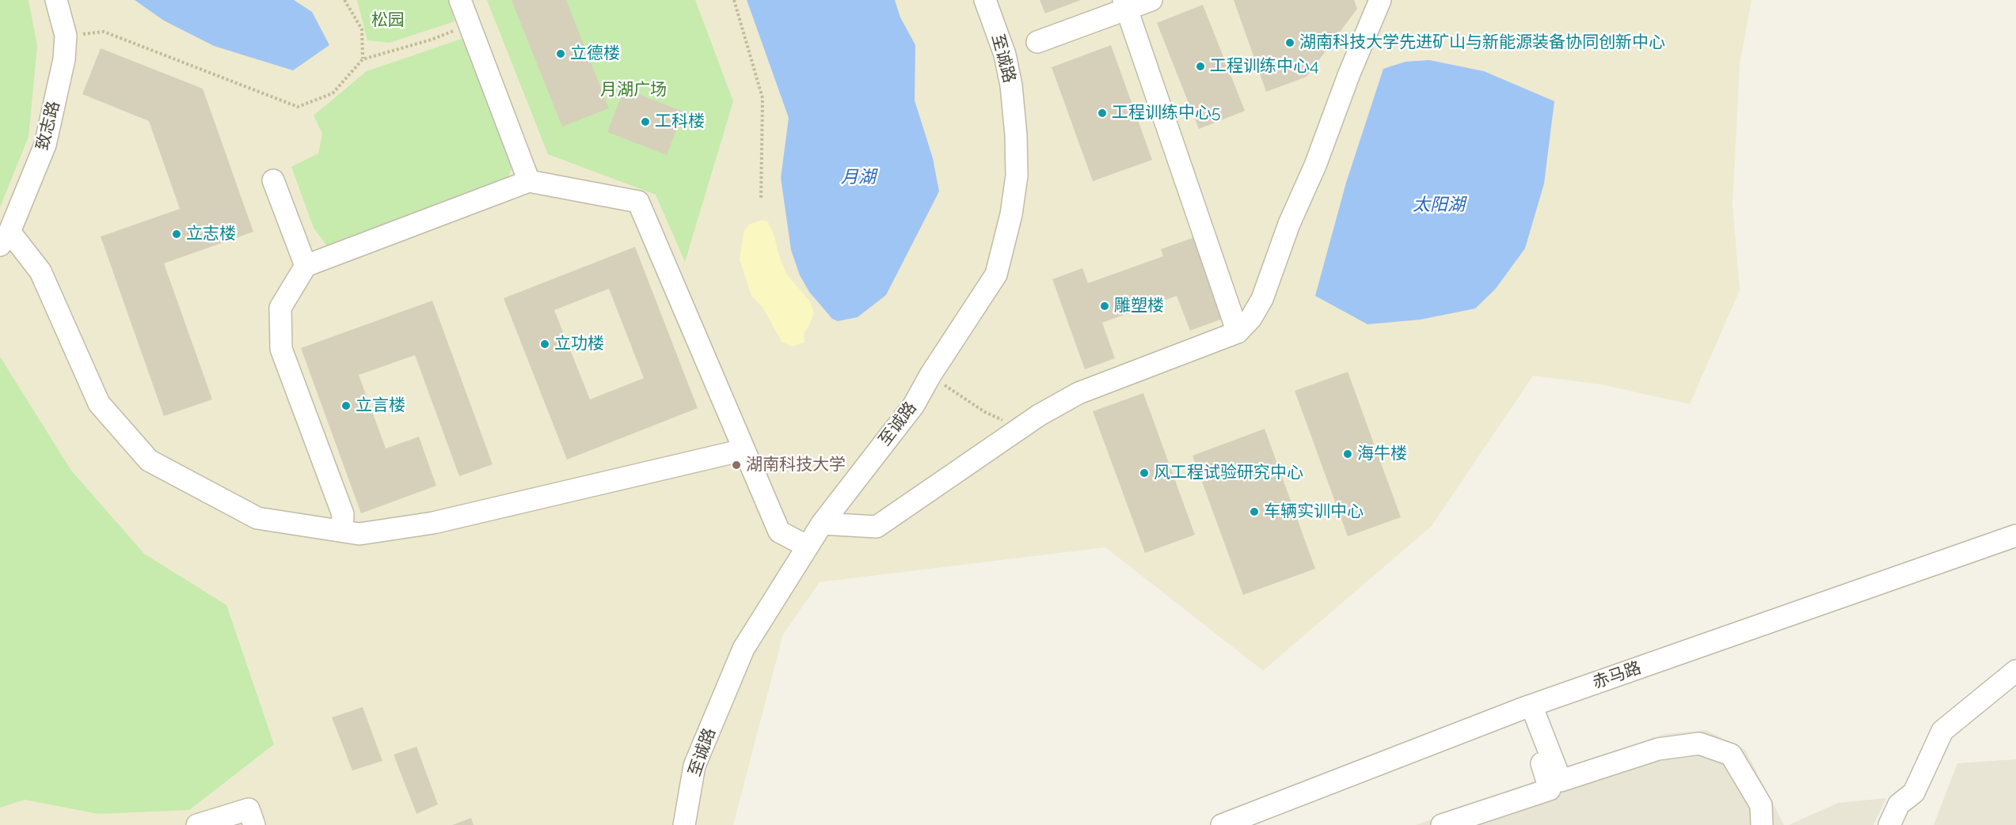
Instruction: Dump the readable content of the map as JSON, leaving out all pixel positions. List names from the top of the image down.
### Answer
{
  "streets": {
    "street": ["至诚路", "致志路", "赤马路"]
  },
  "water": ["月湖", "太阳湖"],
  "parks": ["松园", "月湖广场"],
  "places": [
    "湖南科技大学先进矿山与新能源装备协同创新中心",
    "立德楼",
    "工程训练中心4",
    "工程训练中心5",
    "工科楼",
    "立志楼",
    "雕塑楼",
    "立功楼",
    "立言楼",
    "海牛楼",
    "湖南科技大学",
    "风工程试验研究中心",
    "车辆实训中心"
  ]
}
